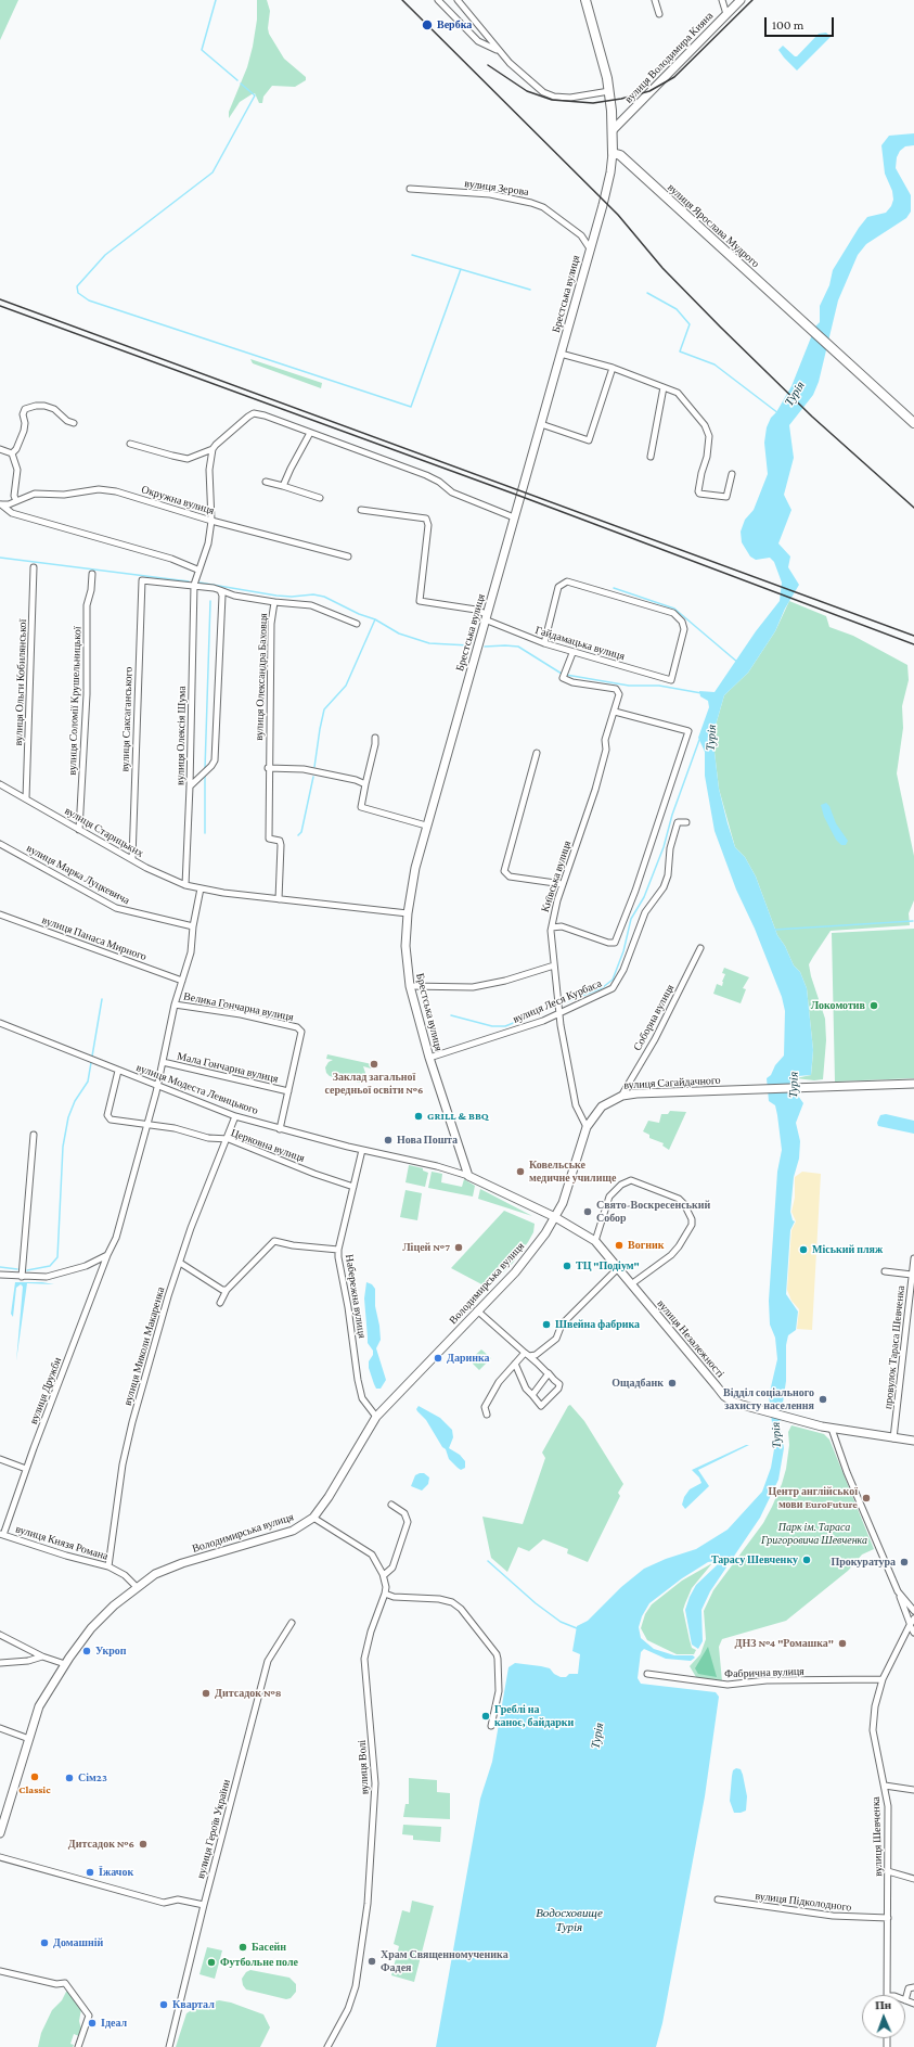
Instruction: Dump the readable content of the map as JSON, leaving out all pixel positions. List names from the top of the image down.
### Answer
{
  "streets": {
    "highway": ["вулиця Ярослава Мудрого", "Брестська вулиця"],
    "main road": [
      "вулиця Володимира Кияна",
      "вулиця Сагайдачного",
      "Володимирська вулиця",
      "вулиця Незалежності"
    ],
    "street": [
      "вулиця Зерова",
      "Окружна вулиця",
      "Гайдамацька вулиця",
      "вулиця Олександра Баховця",
      "вулиця Ольги Кобилянської",
      "вулиця Соломії Крушельницької",
      "вулиця Саксаганського",
      "вулиця Олексія Шума",
      "вулиця Старицьких",
      "вулиця Марка Луцкевича",
      "Київська вулиця",
      "вулиця Панаса Мирного",
      "вулиця Леся Курбаса",
      "Велика Гончарна вулиця",
      "Соборна вулиця",
      "Мала Гончарна вулиця",
      "вулиця Модеста Левицького",
      "Церковна вулиця",
      "Набережна вулиця",
      "вулиця Миколи Макаренка",
      "провулок Тараса Шевченка",
      "вулиця Дружби",
      "вулиця Князя Романа",
      "Фабрична вулиця",
      "вулиця Волі",
      "вулиця Героїв України",
      "вулиця Шевченка",
      "вулиця Підколодного"
    ]
  },
  "crossings": [
    ["вулиця Володимира Кияна", "Брестська вулиця"],
    ["вулиця Зерова", "Брестська вулиця"],
    ["вулиця Ярослава Мудрого", "Брестська вулиця"],
    ["Брестська вулиця", "Гайдамацька вулиця"],
    ["Брестська вулиця", "вулиця Старицьких"],
    ["Брестська вулиця", "вулиця Леся Курбаса"],
    ["Брестська вулиця", "вулиця Модеста Левицького"],
    ["Окружна вулиця", "вулиця Олексія Шума"],
    ["Гайдамацька вулиця", "Київська вулиця"],
    ["вулиця Олександра Баховця", "вулиця Старицьких"],
    ["вулиця Ольги Кобилянської", "вулиця Старицьких"],
    ["вулиця Соломії Крушельницької", "вулиця Старицьких"],
    ["вулиця Саксаганського", "вулиця Олексія Шума"],
    ["вулиця Саксаганського", "вулиця Старицьких"],
    ["вулиця Олексія Шума", "вулиця Старицьких"],
    ["Київська вулиця", "вулиця Леся Курбаса"],
    ["Київська вулиця", "вулиця Сагайдачного"],
    ["Велика Гончарна вулиця", "Мала Гончарна вулиця"],
    ["Велика Гончарна вулиця", "вулиця Модеста Левицького"],
    ["Соборна вулиця", "вулиця Сагайдачного"],
    ["вулиця Сагайдачного", "Володимирська вулиця"],
    ["вулиця Сагайдачного", "вулиця Незалежності"],
    ["вулиця Модеста Левицького", "Церковна вулиця"],
    ["вулиця Модеста Левицького", "Набережна вулиця"],
    ["вулиця Модеста Левицького", "вулиця Миколи Макаренка"],
    ["Церковна вулиця", "Набережна вулиця"],
    ["Церковна вулиця", "вулиця Миколи Макаренка"],
    ["Володимирська вулиця", "Набережна вулиця"],
    ["Володимирська вулиця", "вулиця Незалежності"],
    ["Володимирська вулиця", "вулиця Князя Романа"],
    ["Володимирська вулиця", "вулиця Волі"],
    ["вулиця Незалежності", "провулок Тараса Шевченка"],
    ["вулиця Миколи Макаренка", "вулиця Князя Романа"],
    ["вулиця Дружби", "вулиця Князя Романа"],
    ["Фабрична вулиця", "вулиця Шевченка"],
    ["вулиця Шевченка", "вулиця Підколодного"]
  ],
  "water": ["Турія", "Водосховище Турія"],
  "parks": ["Парк ім. Тараса Григоровича Шевченка"],
  "places": [
    "Вербка",
    "Локомотив",
    "Заклад загальної середньої освіти №6",
    "GRILL & BBQ",
    "Нова Пошта",
    "Ковельське медичне училище",
    "Свято-Воскресенський Собор",
    "Вогник",
    "Ліцей №7",
    "Міський пляж",
    "ТЦ \"Подіум\"",
    "Швейна фабрика",
    "Даринка",
    "Ощадбанк",
    "Відділ соціального захисту населення",
    "Центр англійської мови EuroFuture",
    "Тарасу Шевченку",
    "Прокуратура",
    "ДНЗ №4 \"Ромашка\"",
    "Укроп",
    "Дитсадок №8",
    "Греблі на каноє, байдарки",
    "Classic",
    "Сім23",
    "Дитсадок №6",
    "Їжачок",
    "Домашній",
    "Басейн",
    "Храм Священномученика Фадея",
    "Футбольне поле",
    "Квартал",
    "Ідеал"
  ],
  "scale_bar": "100 m",
  "north": "top"
}
